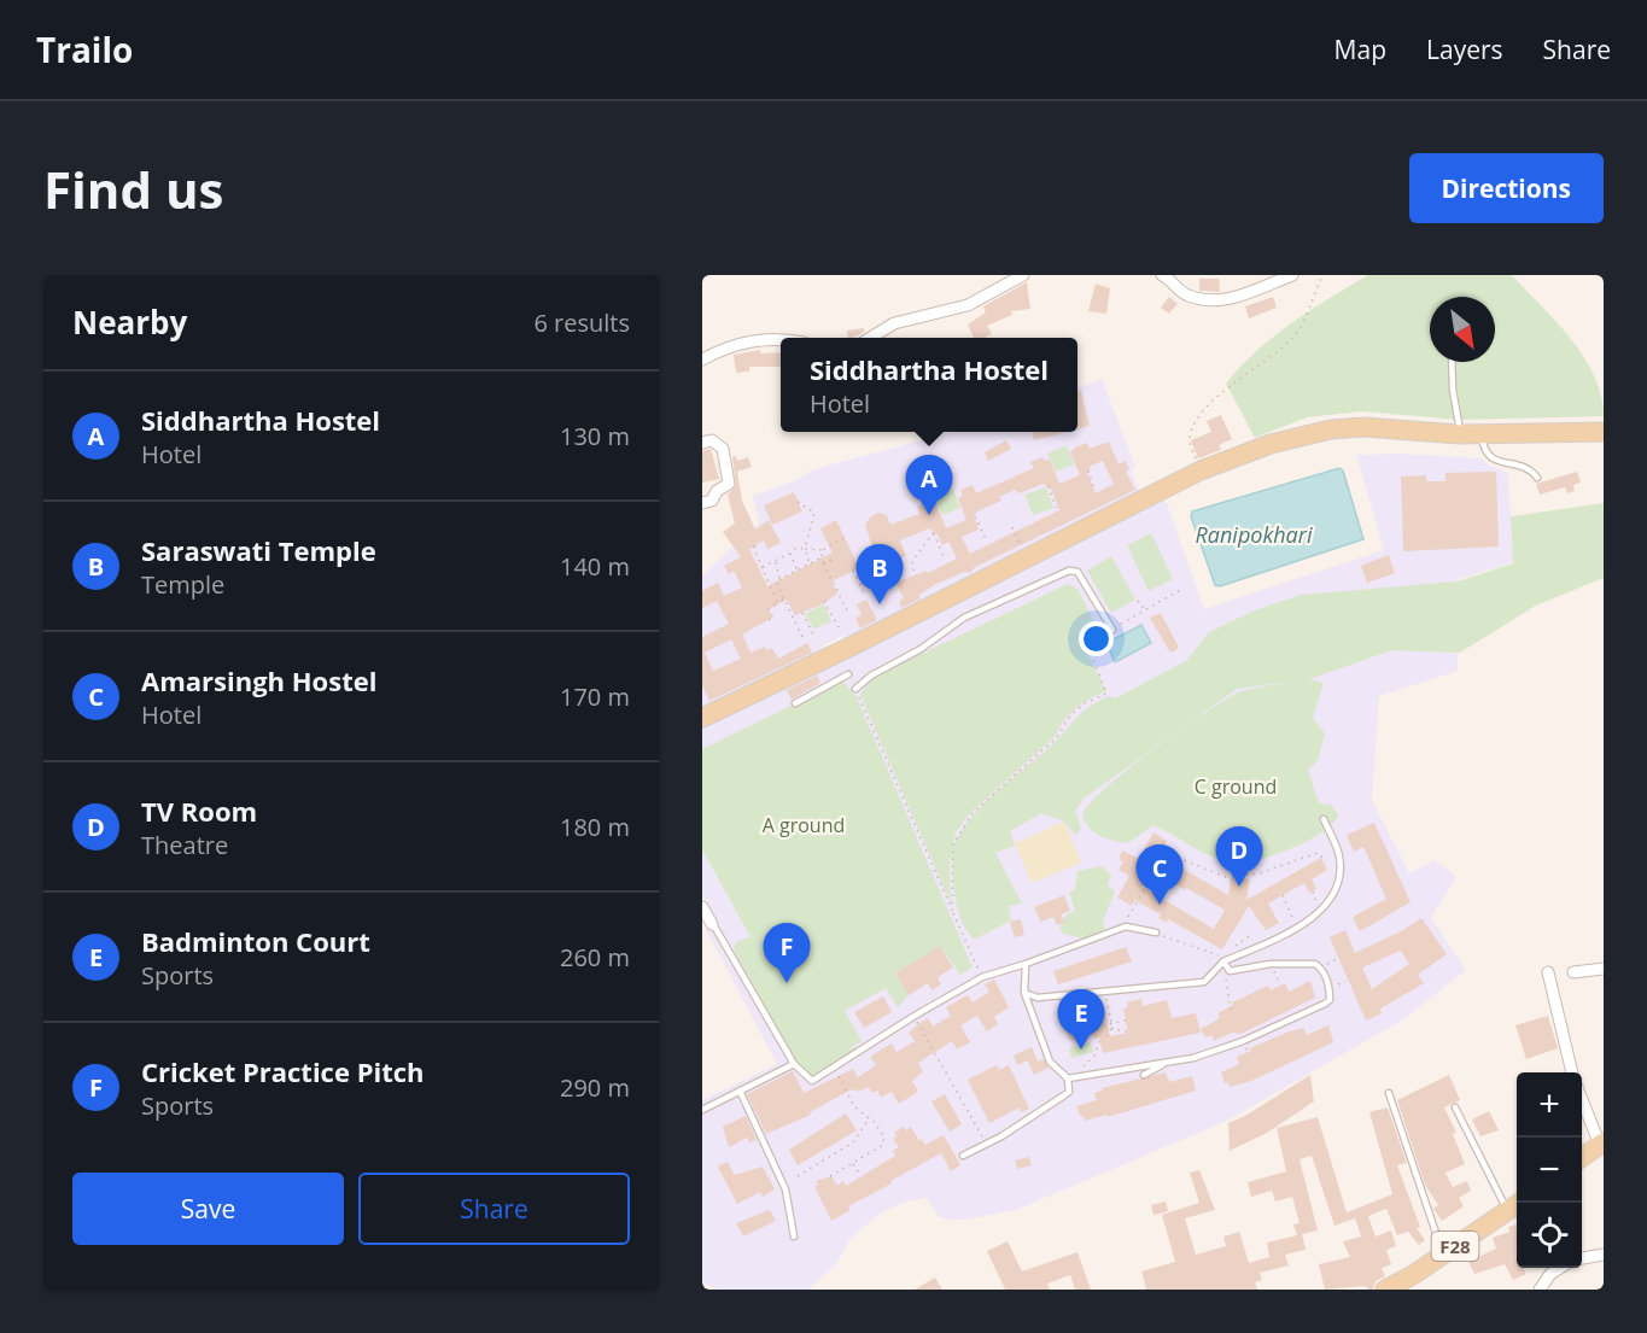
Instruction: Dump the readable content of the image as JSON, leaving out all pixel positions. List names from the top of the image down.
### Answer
{
  "streets": {
    "main road": ["F28"]
  },
  "water": ["Ranipokhari"],
  "parks": ["C ground", "A ground"],
  "north": "bottom right",
  "page": {
    "header": "Trailo",
    "nav": ["Map", "Layers", "Share"],
    "buttons": [
      "Directions",
      ["Save", "Share"]
    ],
    "title": "Find us",
    "heading": ["Nearby", "6 results"],
    "popup": ["Siddhartha Hostel", "Hotel"],
    "list": [
      {
        "mark": "A",
        "name": "Siddhartha Hostel",
        "note": "Hotel",
        "value": "130 m"
      },
      {
        "mark": "B",
        "name": "Saraswati Temple",
        "note": "Temple",
        "value": "140 m"
      },
      {
        "mark": "C",
        "name": "Amarsingh Hostel",
        "note": "Hotel",
        "value": "170 m"
      },
      {
        "mark": "D",
        "name": "TV Room",
        "note": "Theatre",
        "value": "180 m"
      },
      {
        "mark": "E",
        "name": "Badminton Court",
        "note": "Sports",
        "value": "260 m"
      },
      {
        "mark": "F",
        "name": "Cricket Practice Pitch",
        "note": "Sports",
        "value": "290 m"
      }
    ],
    "pins": [
      "A",
      "B",
      "D",
      "C",
      "F",
      "E"
    ],
    "map_buttons": ["+", "−"]
  }
}
